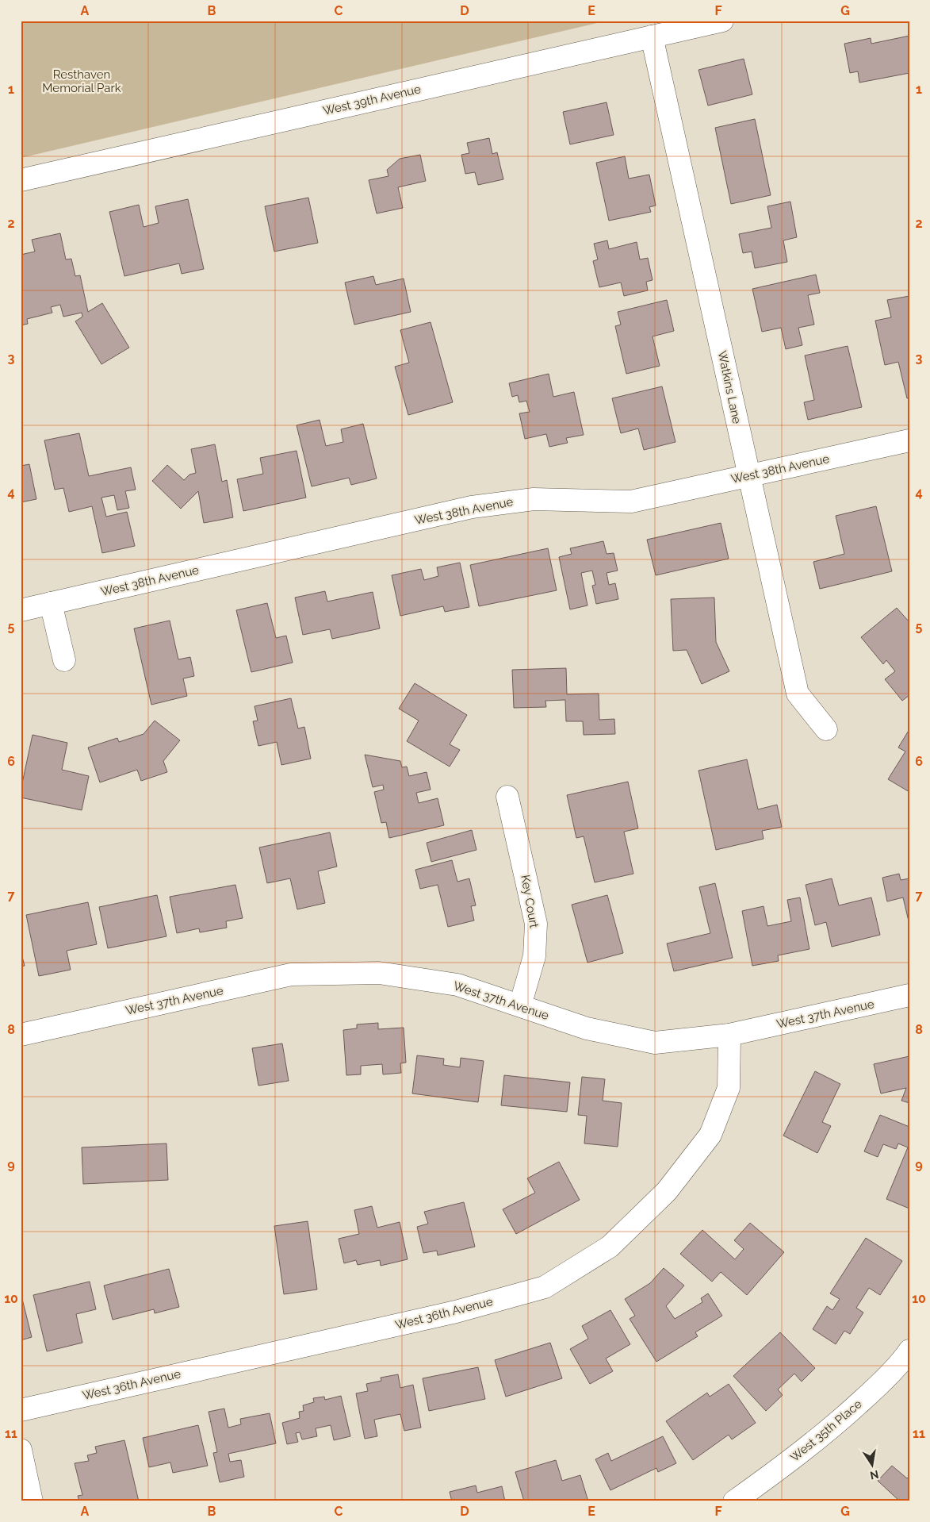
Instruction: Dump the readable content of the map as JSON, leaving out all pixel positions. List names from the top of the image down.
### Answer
{
  "streets": {
    "street": [
      "West 39th Avenue",
      "Watkins Lane",
      "West 38th Avenue",
      "Key Court",
      "West 37th Avenue",
      "West 36th Avenue",
      "West 35th Place"
    ]
  },
  "crossings": [
    ["West 39th Avenue", "Watkins Lane"],
    ["Watkins Lane", "West 38th Avenue"],
    ["Key Court", "West 37th Avenue"],
    ["West 37th Avenue", "West 36th Avenue"]
  ],
  "parks": ["Resthaven Memorial Park"],
  "north": "bottom",
  "grid": {
    "columns": [
      "A",
      "B",
      "C",
      "D",
      "E",
      "F",
      "G"
    ],
    "rows": [
      "1",
      "2",
      "3",
      "4",
      "5",
      "6",
      "7",
      "8",
      "9",
      "10",
      "11"
    ]
  }
}
